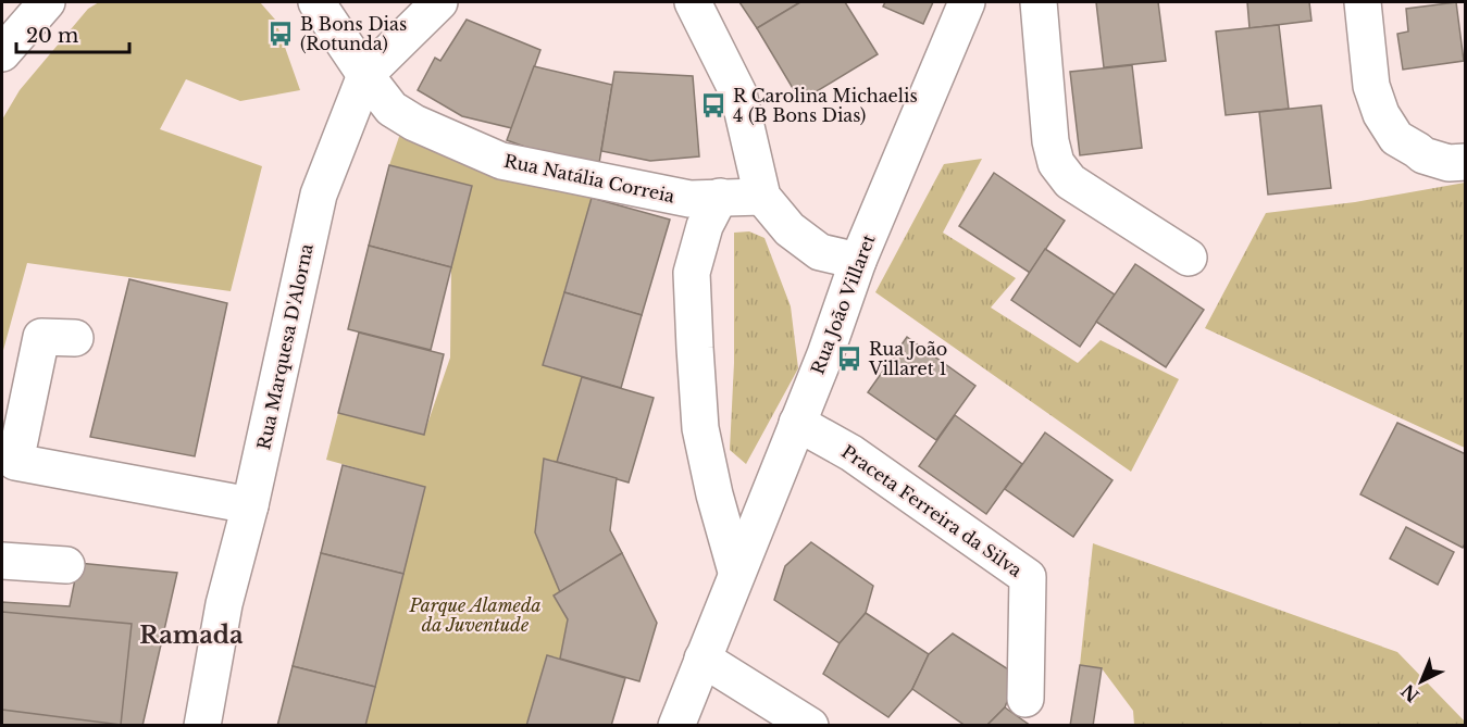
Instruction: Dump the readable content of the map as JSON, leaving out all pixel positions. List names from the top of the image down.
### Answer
{
  "streets": {
    "street": [
      "Rua Natália Correia",
      "Rua João Villaret",
      "Rua Marquesa D'Alorna",
      "Praceta Ferreira da Silva"
    ]
  },
  "crossings": [
    ["Rua Natália Correia", "Rua Marquesa D'Alorna"],
    ["Rua João Villaret", "Praceta Ferreira da Silva"]
  ],
  "districts": ["Ramada"],
  "parks": ["Parque Alameda da Juventude"],
  "places": {
    "bus stop": ["B Bons Dias (Rotunda)", "R Carolina Michaelis 4 (B Bons Dias)", "Rua João Villaret 1"]
  },
  "scale_bar": "20 m",
  "north": "bottom left"
}
